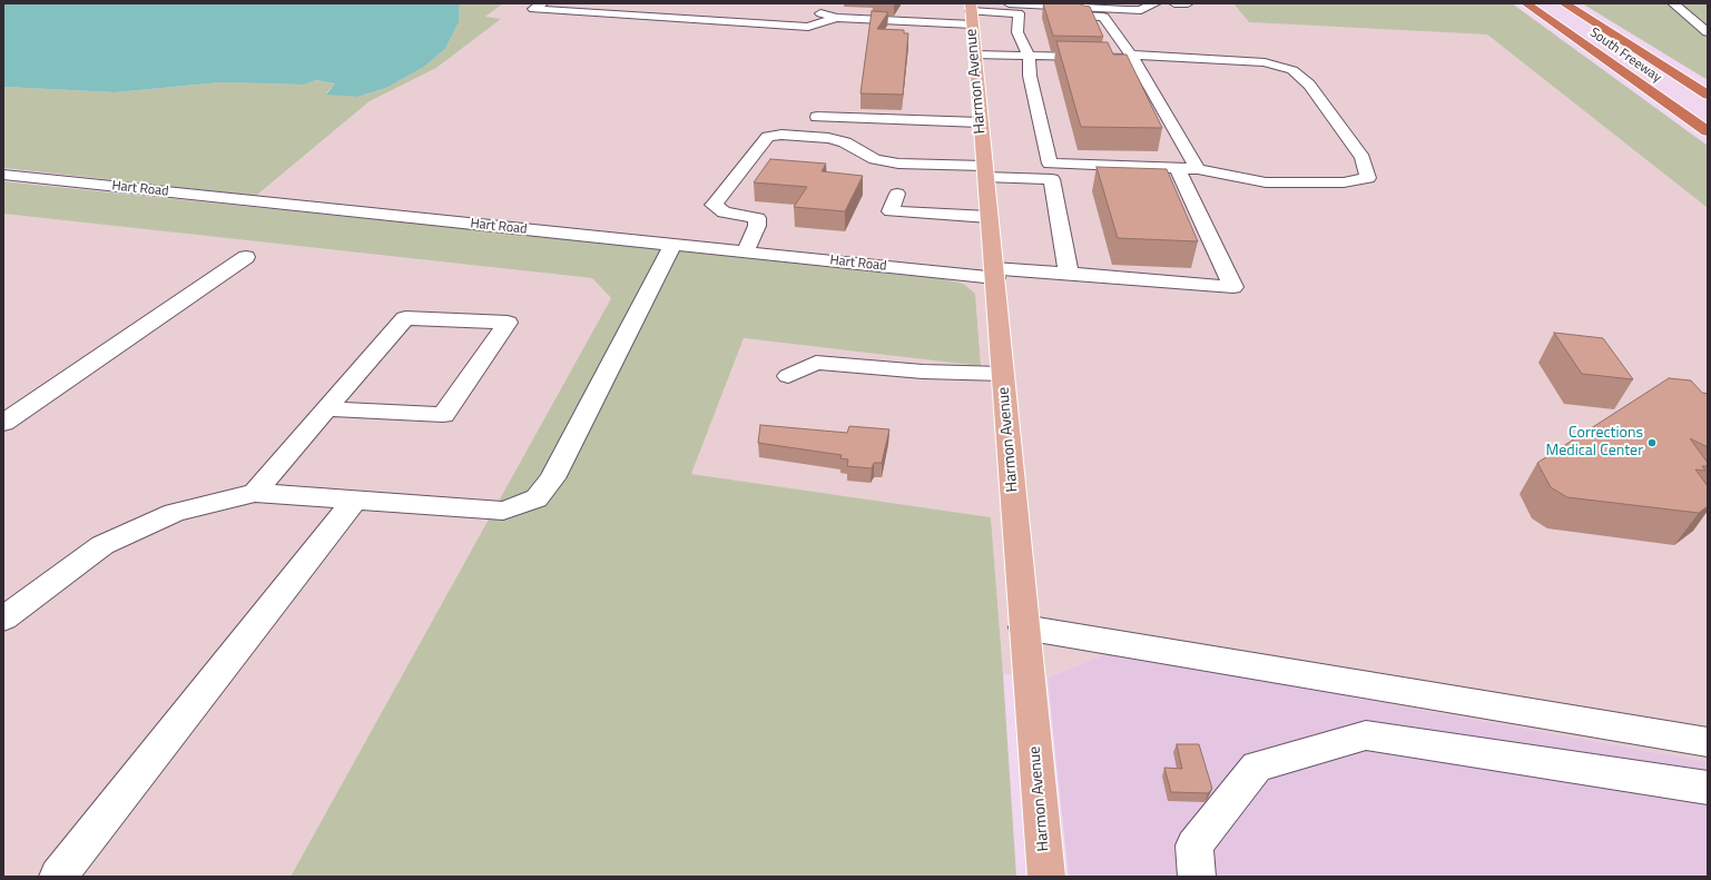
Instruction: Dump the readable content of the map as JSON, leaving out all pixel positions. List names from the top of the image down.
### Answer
{
  "streets": {
    "highway": ["South Freeway"],
    "main road": ["Harmon Avenue"],
    "street": ["Hart Road"]
  },
  "crossings": [
    ["Harmon Avenue", "Hart Road"]
  ],
  "places": ["Corrections Medical Center"]
}
